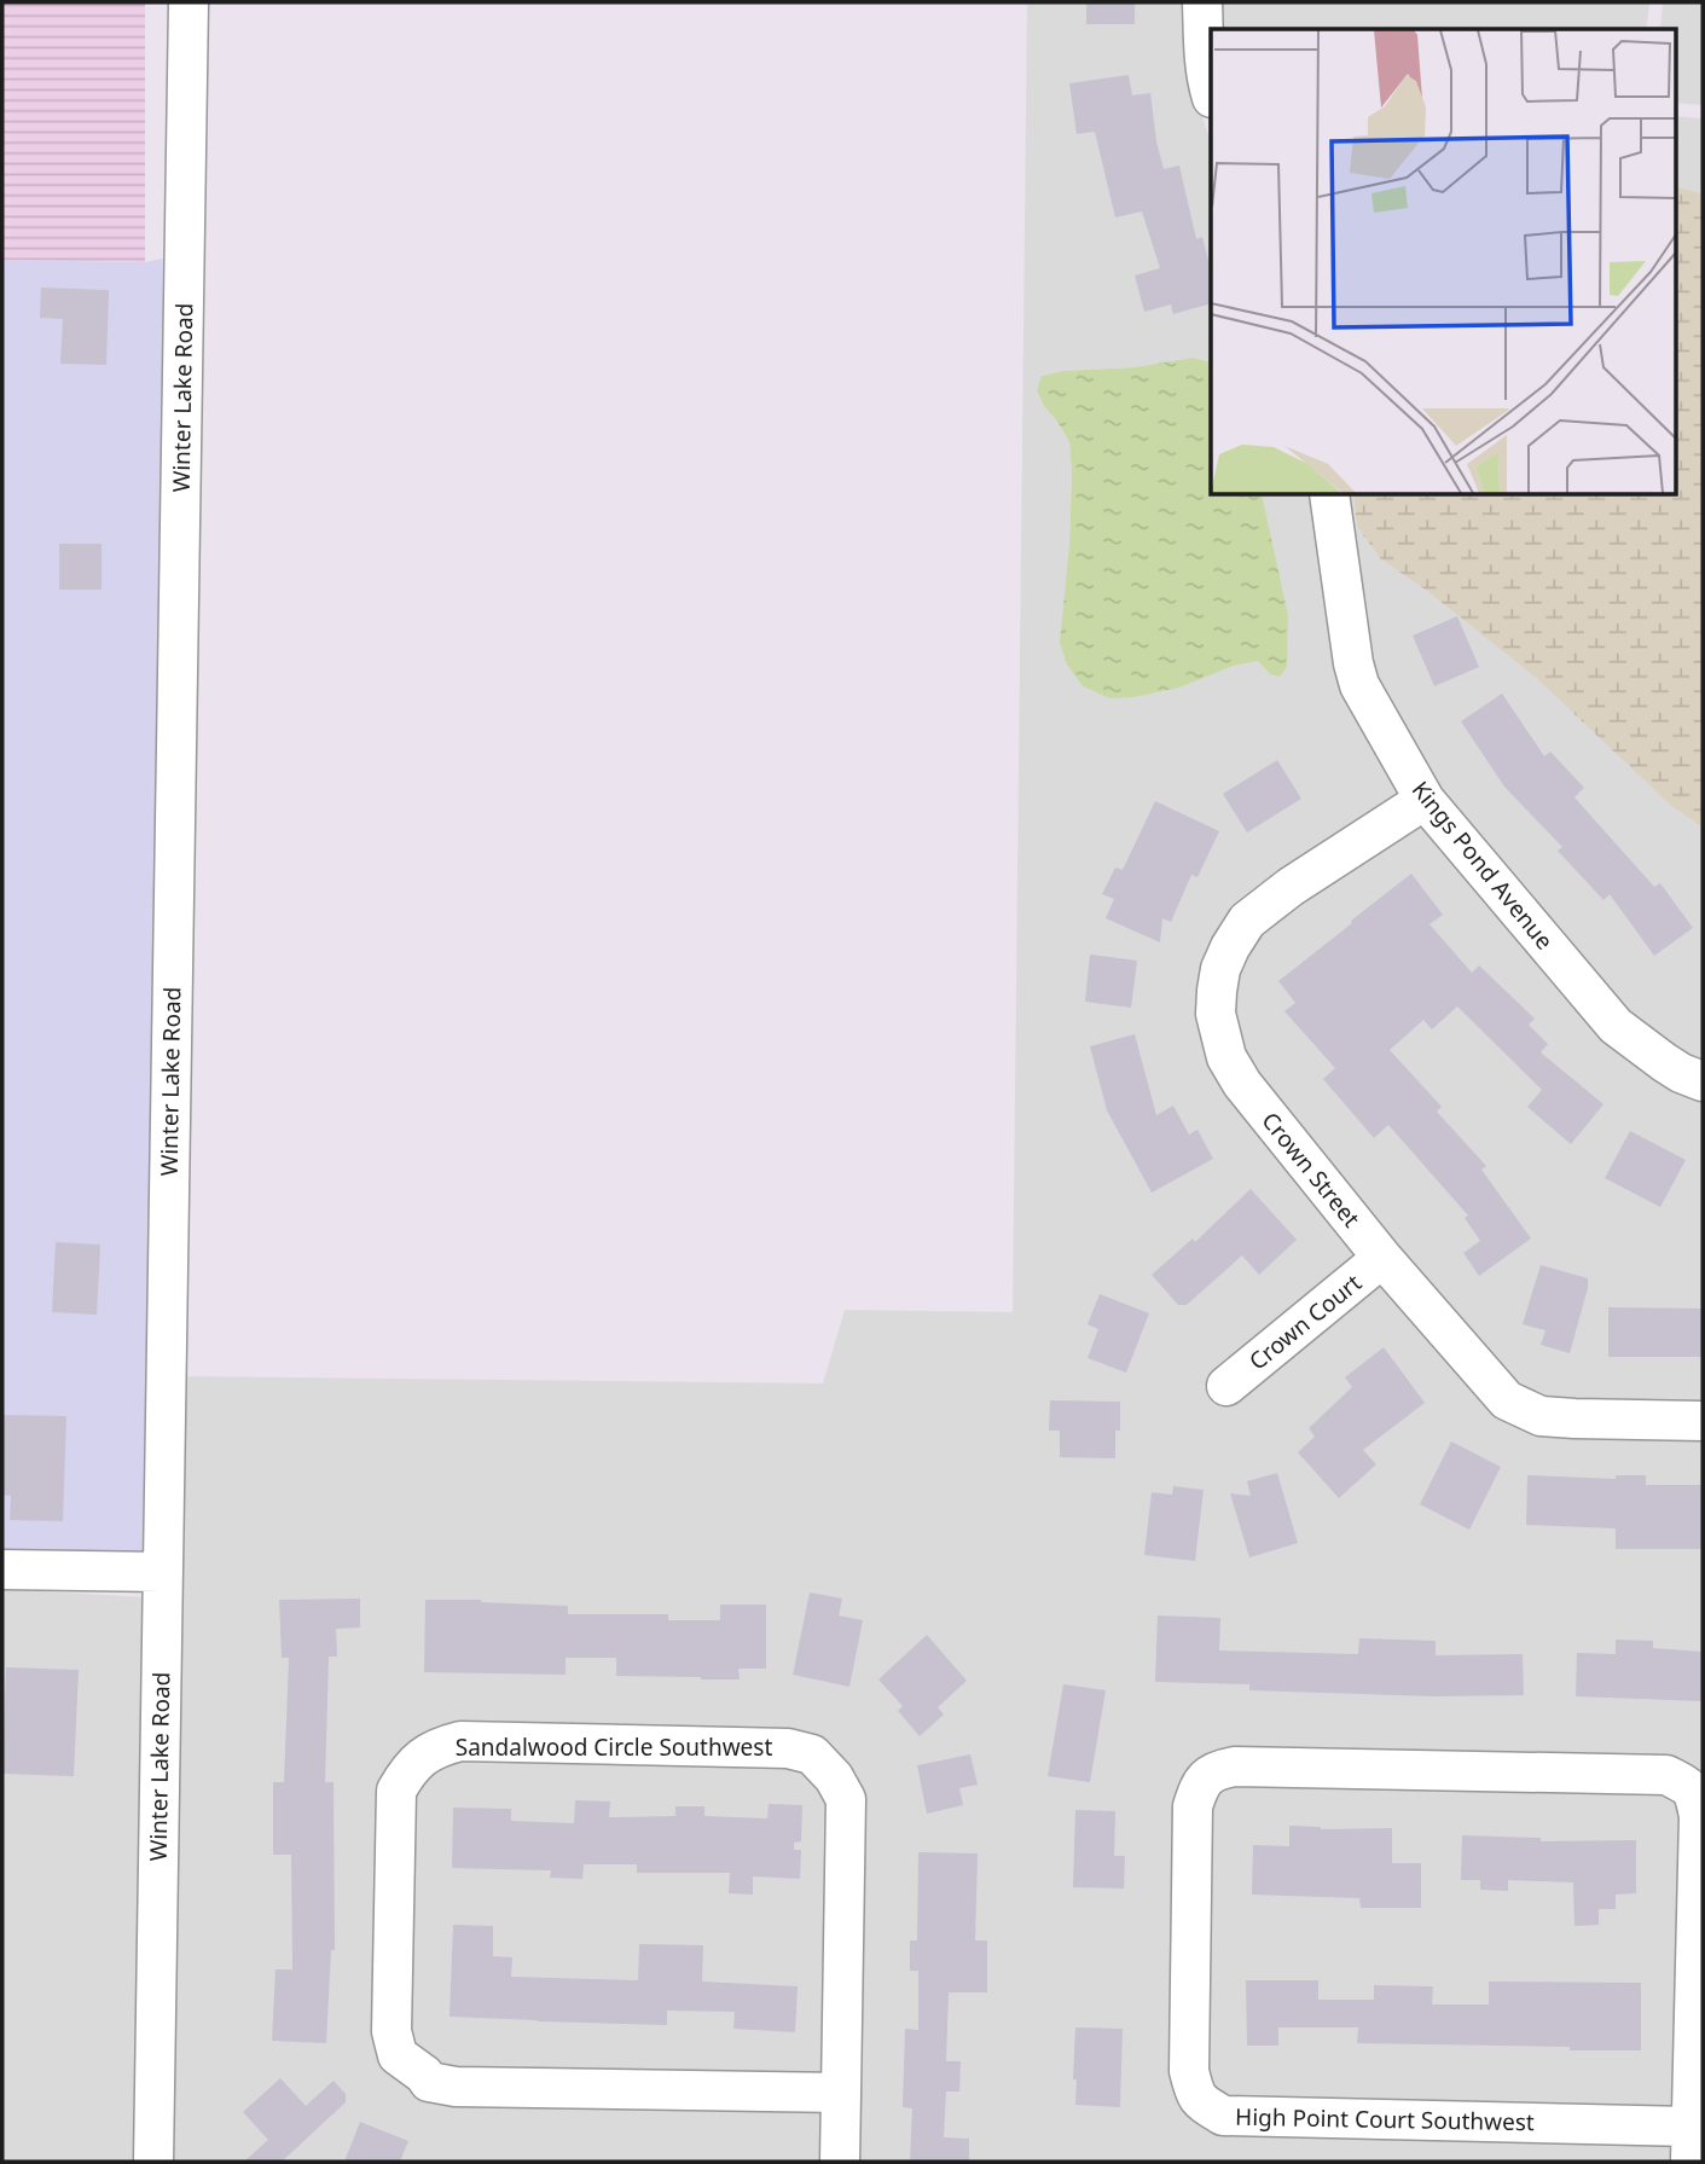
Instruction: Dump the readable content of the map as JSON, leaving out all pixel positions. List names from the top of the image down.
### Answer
{
  "streets": {
    "street": [
      "Winter Lake Road",
      "Kings Pond Avenue",
      "Crown Street",
      "Crown Court",
      "Sandalwood Circle Southwest",
      "High Point Court Southwest"
    ]
  },
  "crossings": [
    ["Kings Pond Avenue", "Crown Street"],
    ["Crown Street", "Crown Court"]
  ]
}
